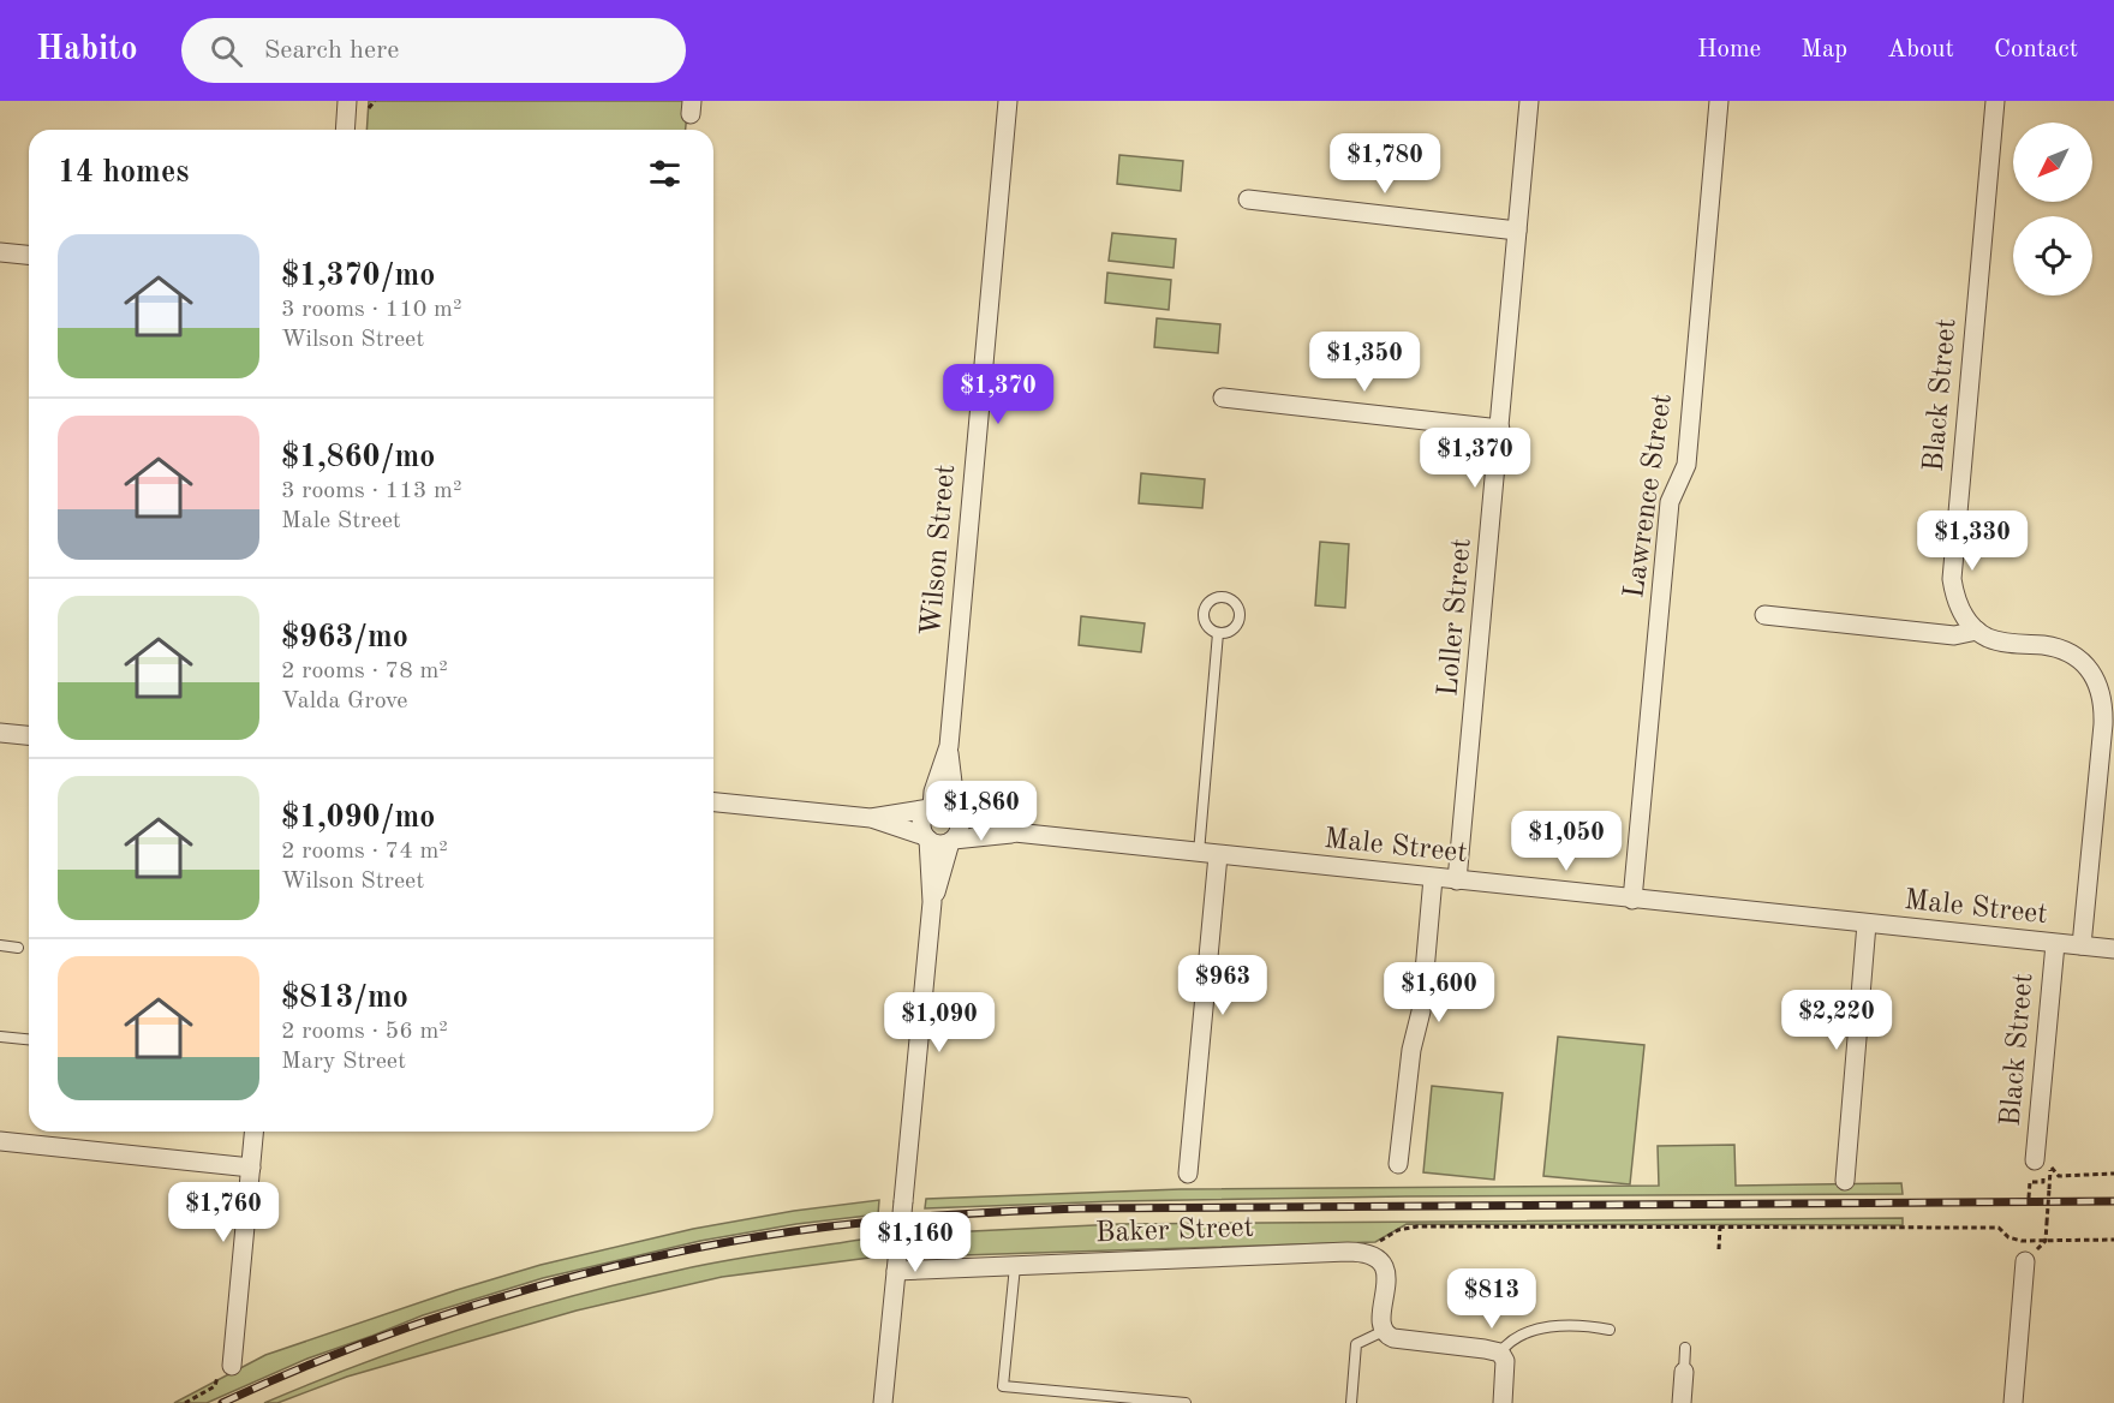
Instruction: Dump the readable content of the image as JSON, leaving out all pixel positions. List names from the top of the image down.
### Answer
{
  "streets": {
    "street": [
      "Black Street",
      "Lawrence Street",
      "Wilson Street",
      "Loller Street",
      "Male Street",
      "Baker Street"
    ]
  },
  "crossings": [
    ["Black Street", "Male Street"],
    ["Lawrence Street", "Male Street"],
    ["Wilson Street", "Male Street"],
    ["Loller Street", "Male Street"]
  ],
  "north": "bottom left",
  "page": {
    "header": "Habito",
    "search": "Search here",
    "nav": [
      "Home",
      "Map",
      "About",
      "Contact"
    ],
    "heading": "14 homes",
    "price": [
      "$1,780",
      "$1,350",
      "$1,370",
      "$1,370",
      "$1,330",
      "$1,860",
      "$1,050",
      "$963",
      "$1,600",
      "$2,220",
      "$1,090",
      "$1,760",
      "$1,160",
      "$813"
    ],
    "list": [
      {
        "name": "$1,370/mo",
        "note": "3 rooms · 110 m² · Wilson Street"
      },
      {
        "name": "$1,860/mo",
        "note": "3 rooms · 113 m² · Male Street"
      },
      {
        "name": "$963/mo",
        "note": "2 rooms · 78 m² · Valda Grove"
      },
      {
        "name": "$1,090/mo",
        "note": "2 rooms · 74 m² · Wilson Street"
      },
      {
        "name": "$813/mo",
        "note": "2 rooms · 56 m² · Mary Street"
      }
    ]
  }
}
